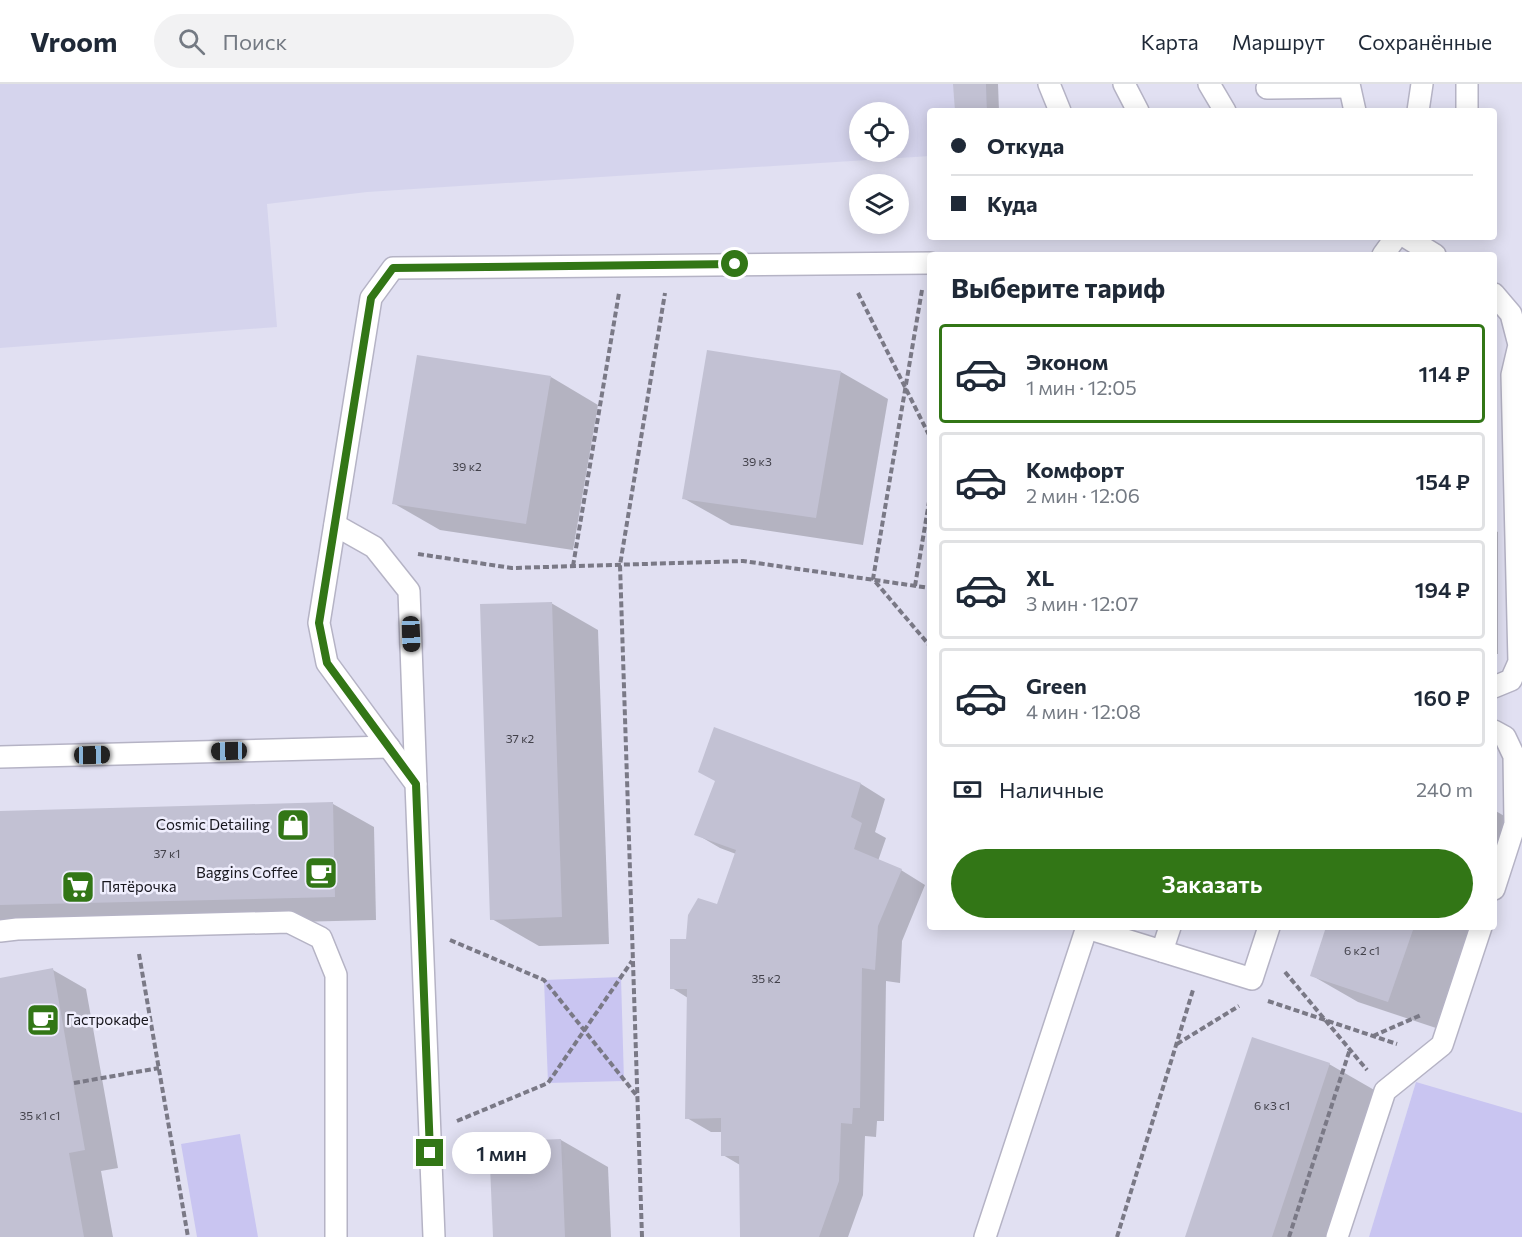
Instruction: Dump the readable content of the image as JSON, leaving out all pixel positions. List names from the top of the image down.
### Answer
{
  "places": {
    "shop": ["Cosmic Detailing"],
    "cafe": ["Baggins Coffee", "Гастрокафе"],
    "supermarket": ["Пятёрочка"]
  },
  "house_numbers": [
    "39 к3",
    "39 к2",
    "37 к2",
    "37 к1",
    "6 к2 с1",
    "35 к2",
    "6 к3 с1",
    "35 к1 c1"
  ],
  "page": {
    "header": "Vroom",
    "search": "Поиск",
    "nav": ["Карта", "Маршрут", "Сохранённые"],
    "banner": ["Откуда", "Куда"],
    "heading": "Выберите тариф",
    "list": [
      {
        "name": "Эконом",
        "note": "1 мин · 12:05",
        "value": "114 ₽"
      },
      {
        "name": "Комфорт",
        "note": "2 мин · 12:06",
        "value": "154 ₽"
      },
      {
        "name": "XL",
        "note": "3 мин · 12:07",
        "value": "194 ₽"
      },
      {
        "name": "Green",
        "note": "4 мин · 12:08",
        "value": "160 ₽"
      }
    ],
    "pay": ["Наличные", "240 m"],
    "buttons": "Заказать",
    "bubble": "1 мин"
  }
}
